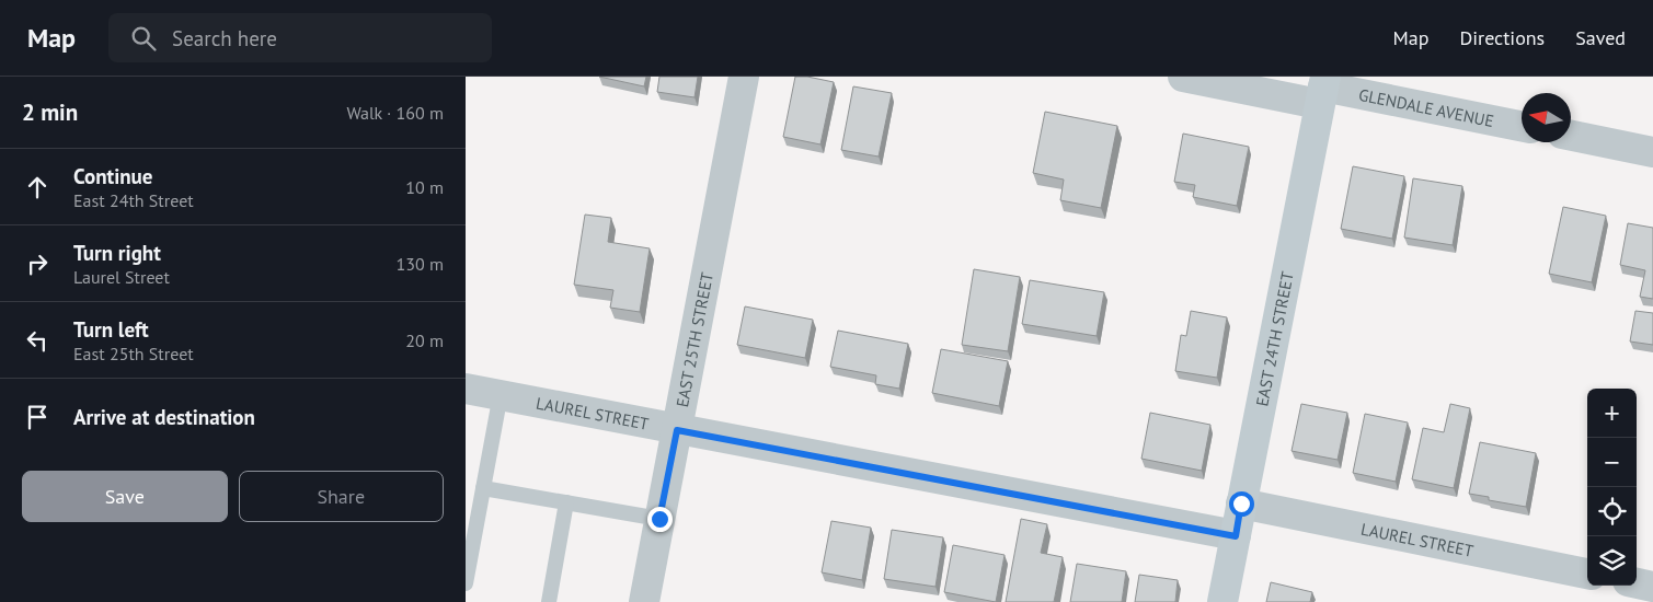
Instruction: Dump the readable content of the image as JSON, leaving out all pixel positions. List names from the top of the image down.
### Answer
{
  "streets": {
    "main road": ["EAST 24TH STREET"],
    "street": ["GLENDALE AVENUE", "EAST 25TH STREET", "LAUREL STREET"]
  },
  "crossings": [
    ["GLENDALE AVENUE", "EAST 24TH STREET"],
    ["EAST 25TH STREET", "LAUREL STREET"],
    ["EAST 24TH STREET", "LAUREL STREET"]
  ],
  "north": "left",
  "page": {
    "header": "Map",
    "search": "Search here",
    "nav": ["Map", "Directions", "Saved"],
    "heading": ["2 min", "Walk · 160 m"],
    "list": [
      ["Continue", "East 24th Street", "10 m"],
      ["Turn right", "Laurel Street", "130 m"],
      ["Turn left", "East 25th Street", "20 m"],
      "Arrive at destination"
    ],
    "map_buttons": ["+", "−"],
    "buttons": ["Save", "Share"]
  }
}
